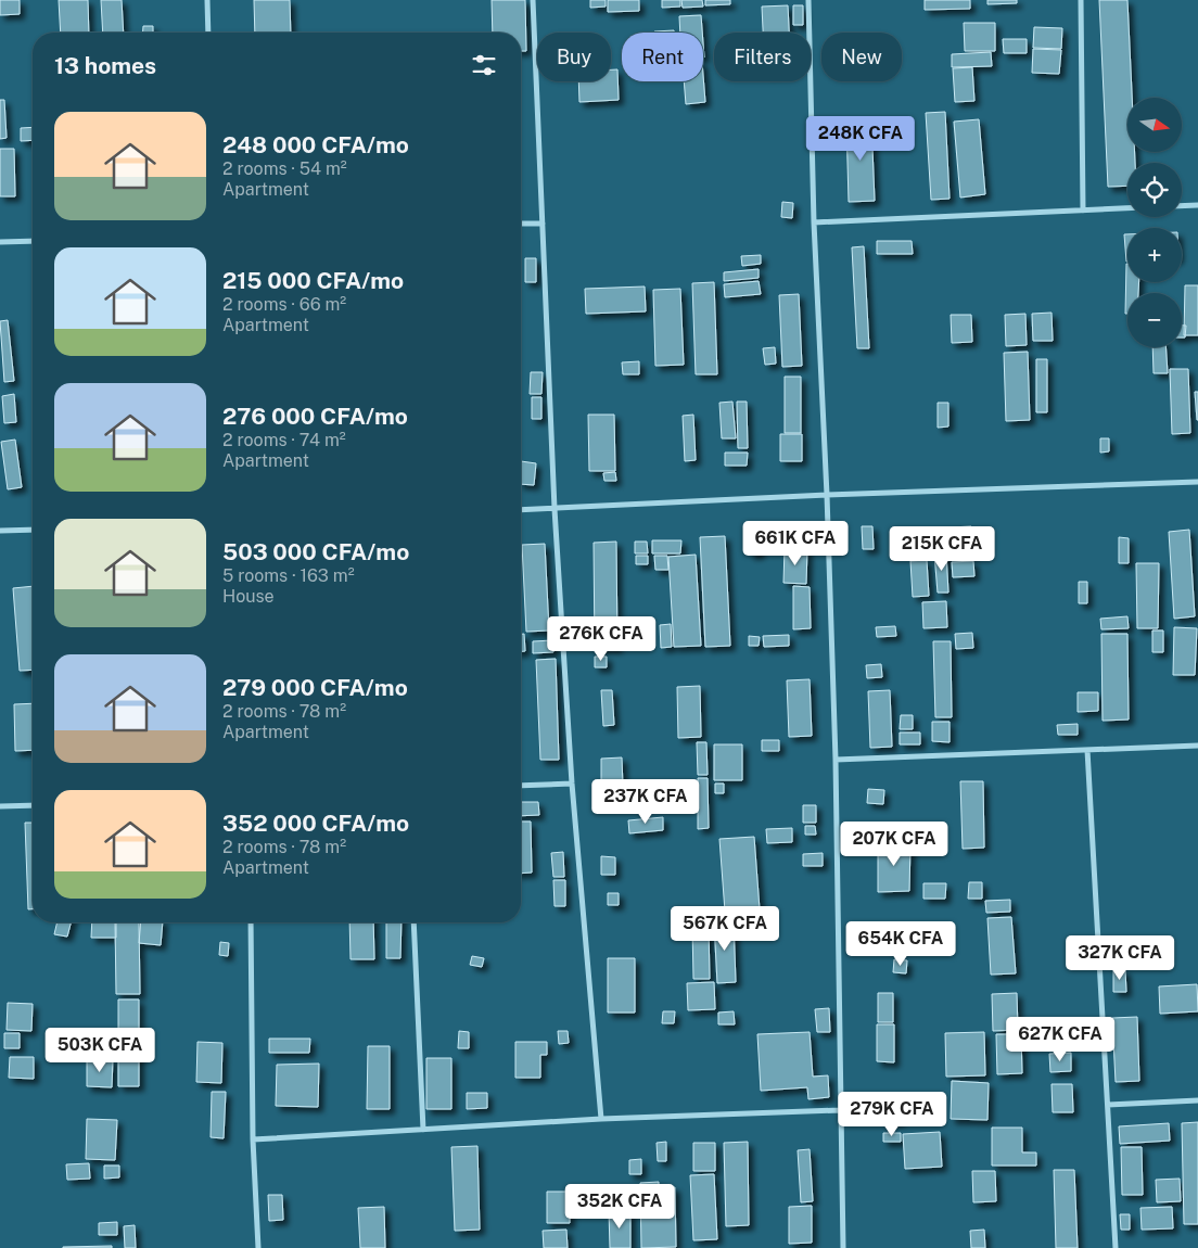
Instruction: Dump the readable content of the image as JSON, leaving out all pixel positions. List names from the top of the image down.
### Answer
{
  "north": "right",
  "page": {
    "chip": [
      "Buy",
      "Rent",
      "Filters",
      "New"
    ],
    "heading": "13 homes",
    "map_buttons": ["+", "−"],
    "list": [
      {
        "name": "248 000 CFA/mo",
        "note": "2 rooms · 54 m² · Apartment"
      },
      {
        "name": "215 000 CFA/mo",
        "note": "2 rooms · 66 m² · Apartment"
      },
      {
        "name": "276 000 CFA/mo",
        "note": "2 rooms · 74 m² · Apartment"
      },
      {
        "name": "503 000 CFA/mo",
        "note": "5 rooms · 163 m² · House"
      },
      {
        "name": "279 000 CFA/mo",
        "note": "2 rooms · 78 m² · Apartment"
      },
      {
        "name": "352 000 CFA/mo",
        "note": "2 rooms · 78 m² · Apartment"
      }
    ],
    "price": [
      "248K CFA",
      "661K CFA",
      "215K CFA",
      "276K CFA",
      "237K CFA",
      "207K CFA",
      "567K CFA",
      "654K CFA",
      "327K CFA",
      "627K CFA",
      "503K CFA",
      "279K CFA",
      "352K CFA"
    ]
  }
}
